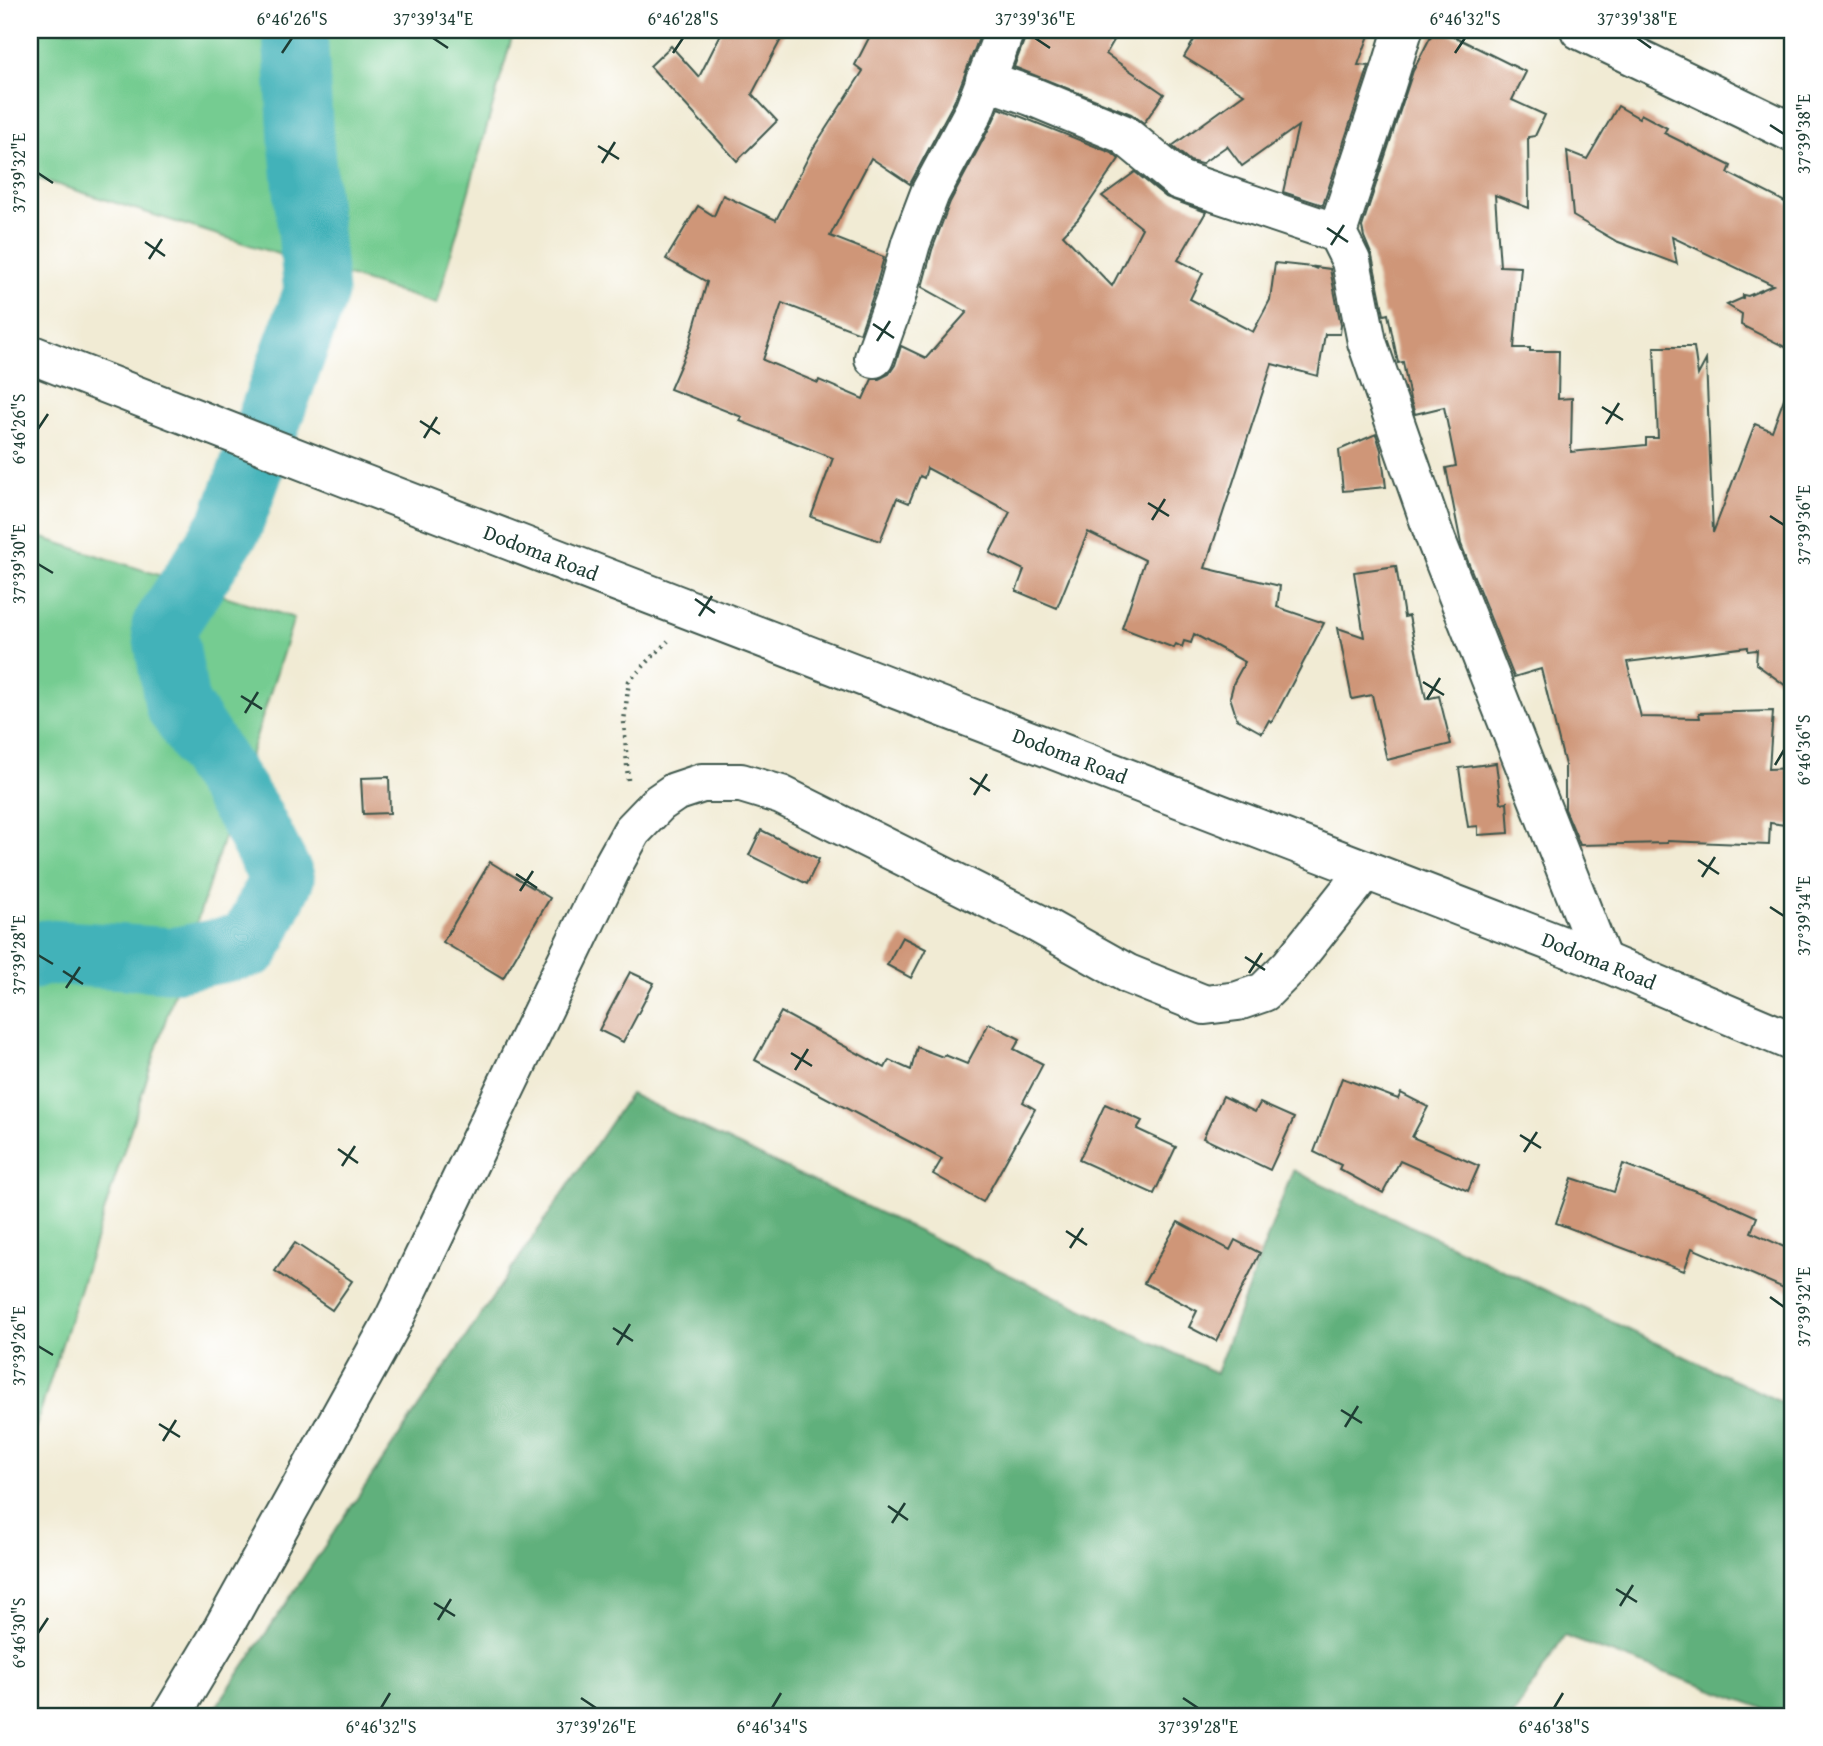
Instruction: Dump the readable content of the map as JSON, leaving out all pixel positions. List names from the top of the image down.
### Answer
{
  "streets": {
    "main road": ["Dodoma Road"]
  },
  "coordinates": [
    "6°46'26\"S",
    "37°39'34\"E",
    "6°46'28\"S",
    "37°39'36\"E",
    "6°46'32\"S",
    "37°39'38\"E",
    "37°39'32\"E",
    "37°39'30\"E",
    "6°46'36\"S",
    "37°39'28\"E",
    "37°39'26\"E",
    "6°46'30\"S",
    "6°46'34\"S",
    "6°46'38\"S"
  ]
}
